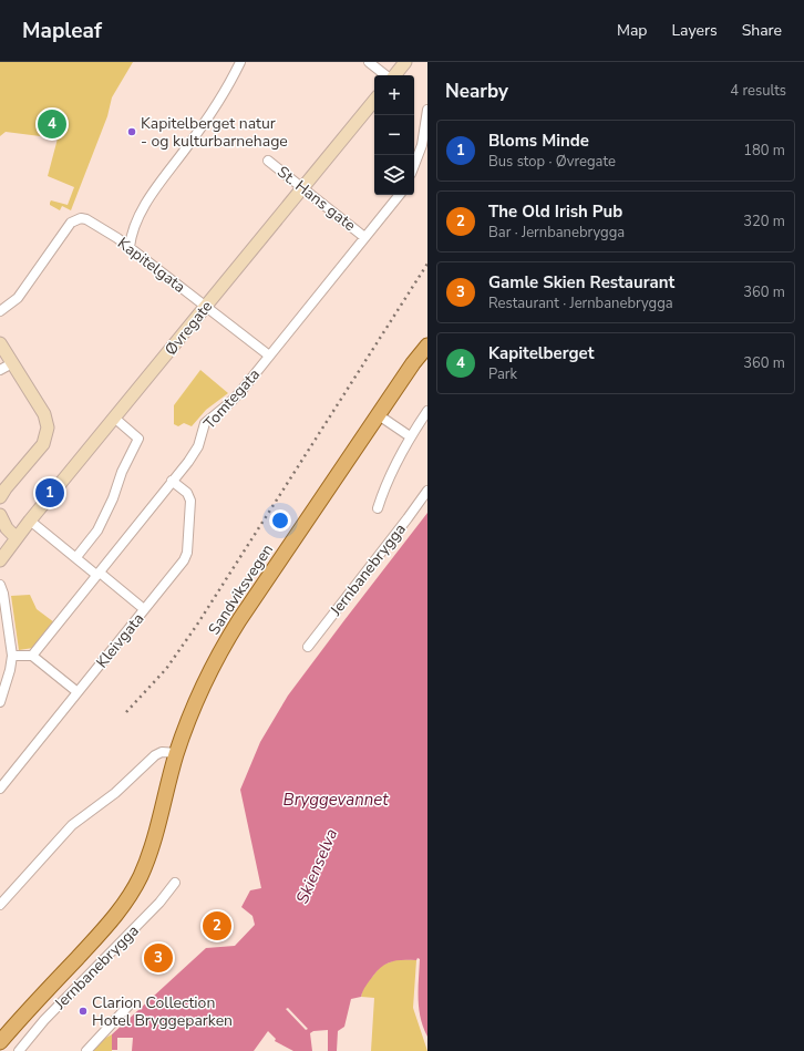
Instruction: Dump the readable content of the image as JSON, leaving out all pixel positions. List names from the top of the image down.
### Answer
{
  "streets": {
    "main road": ["Sandviksvegen"],
    "street": [
      "St. Hans gate",
      "Kapitelgata",
      "Øvregate",
      "Tomtegata",
      "Jernbanebrygga",
      "Kleivgata"
    ]
  },
  "crossings": [
    ["St. Hans gate", "Øvregate"],
    ["St. Hans gate", "Tomtegata"],
    ["Kapitelgata", "Øvregate"],
    ["Kapitelgata", "Tomtegata"],
    ["Tomtegata", "Kleivgata"]
  ],
  "water": ["Bryggevannet", "Skienselva"],
  "places": ["Kapitelberget natur - og kulturbarnehage", "Clarion Collection Hotel Bryggeparken"],
  "page": {
    "header": "Mapleaf",
    "nav": ["Map", "Layers", "Share"],
    "heading": ["Nearby", "4 results"],
    "map_buttons": ["+", "−"],
    "pins": [
      "4",
      "1",
      "2",
      "3"
    ],
    "list": [
      {
        "mark": "1",
        "name": "Bloms Minde",
        "note": "Bus stop · Øvregate",
        "value": "180 m"
      },
      {
        "mark": "2",
        "name": "The Old Irish Pub",
        "note": "Bar · Jernbanebrygga",
        "value": "320 m"
      },
      {
        "mark": "3",
        "name": "Gamle Skien Restaurant",
        "note": "Restaurant · Jernbanebrygga",
        "value": "360 m"
      },
      {
        "mark": "4",
        "name": "Kapitelberget",
        "note": "Park",
        "value": "360 m"
      }
    ]
  }
}
